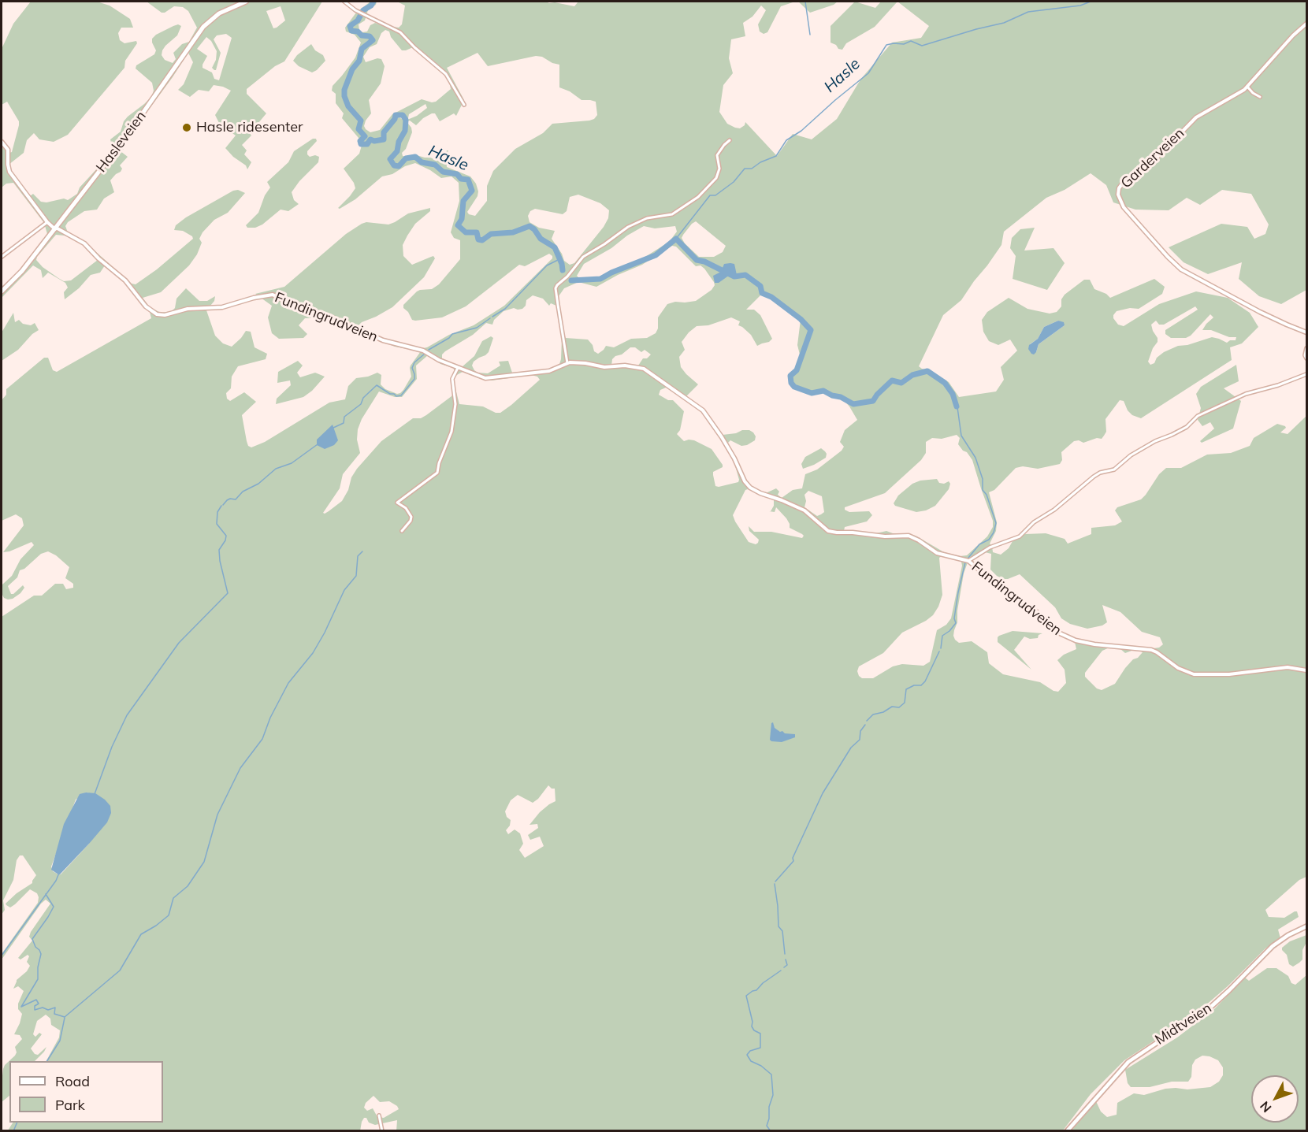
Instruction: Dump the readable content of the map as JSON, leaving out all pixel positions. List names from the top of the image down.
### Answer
{
  "streets": {
    "main road": ["Hasleveien", "Midtveien"],
    "street": ["Garderveien", "Fundingrudveien"]
  },
  "crossings": [
    ["Hasleveien", "Fundingrudveien"]
  ],
  "water": ["Hasle"],
  "places": ["Hasle ridesenter"],
  "legend": ["Road", "Park"],
  "north": "bottom left"
}
